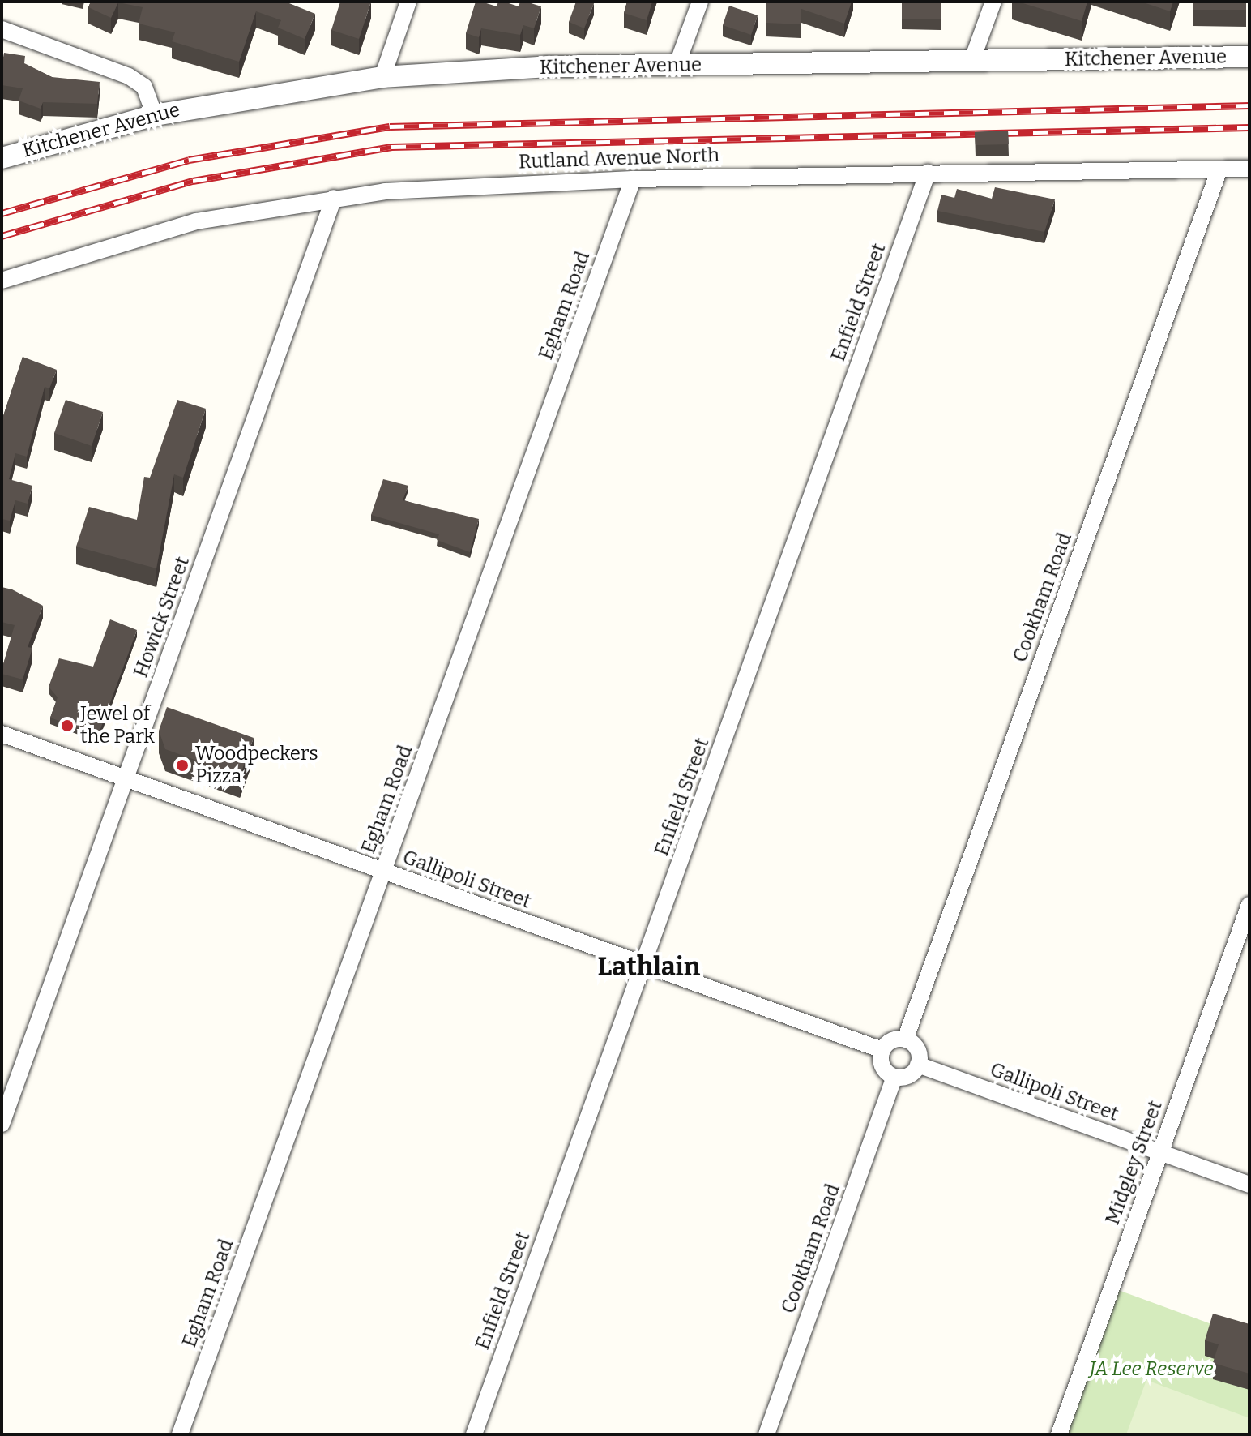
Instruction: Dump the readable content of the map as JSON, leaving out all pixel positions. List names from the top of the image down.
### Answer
{
  "streets": {
    "street": [
      "Kitchener Avenue",
      "Rutland Avenue North",
      "Enfield Street",
      "Egham Road",
      "Cookham Road",
      "Howick Street",
      "Gallipoli Street",
      "Midgley Street"
    ]
  },
  "crossings": [
    ["Rutland Avenue North", "Enfield Street"],
    ["Rutland Avenue North", "Egham Road"],
    ["Rutland Avenue North", "Cookham Road"],
    ["Rutland Avenue North", "Howick Street"],
    ["Enfield Street", "Gallipoli Street"],
    ["Egham Road", "Gallipoli Street"],
    ["Cookham Road", "Gallipoli Street"],
    ["Howick Street", "Gallipoli Street"],
    ["Gallipoli Street", "Midgley Street"]
  ],
  "districts": ["Lathlain"],
  "parks": ["JA Lee Reserve"],
  "places": ["Jewel of the Park", "Woodpeckers Pizza"]
}
